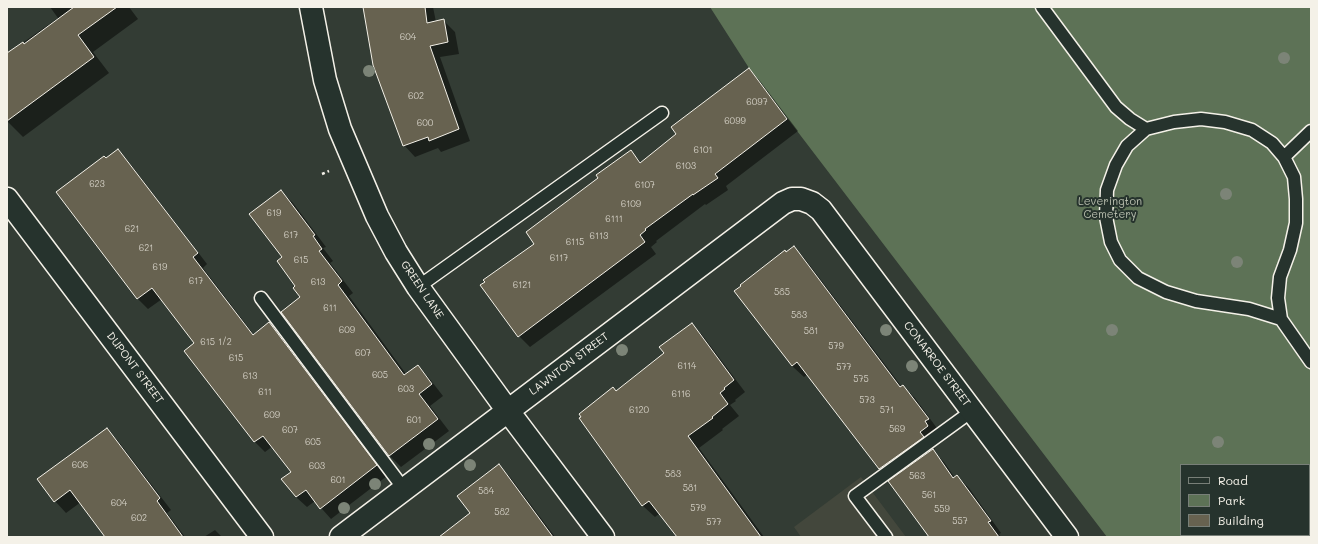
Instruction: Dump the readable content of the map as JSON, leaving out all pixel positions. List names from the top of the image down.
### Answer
{
  "streets": {
    "street": [
      "GREEN LANE",
      "LAWNTON STREET",
      "CONARROE STREET",
      "DUPONT STREET"
    ]
  },
  "crossings": [
    ["GREEN LANE", "LAWNTON STREET"],
    ["LAWNTON STREET", "CONARROE STREET"]
  ],
  "parks": ["Leverington Cemetery"],
  "house_numbers": [
    "604",
    "602",
    "6097",
    "6099",
    "600",
    "6101",
    "6103",
    "623",
    "6107",
    "6109",
    "619",
    "6111",
    "621",
    "617",
    "6113",
    "6115",
    "621",
    "6117",
    "615",
    "619",
    "617",
    "613",
    "6121",
    "585",
    "611",
    "583",
    "609",
    "581",
    "615 1/2",
    "579",
    "607",
    "615",
    "6114",
    "577",
    "605",
    "613",
    "575",
    "603",
    "611",
    "6116",
    "573",
    "6120",
    "571",
    "609",
    "601",
    "569",
    "607",
    "605",
    "606",
    "603",
    "583",
    "563",
    "601",
    "581",
    "584",
    "561",
    "604",
    "579",
    "559",
    "582",
    "602",
    "557",
    "577"
  ],
  "legend": ["Road", "Park", "Building"]
}
